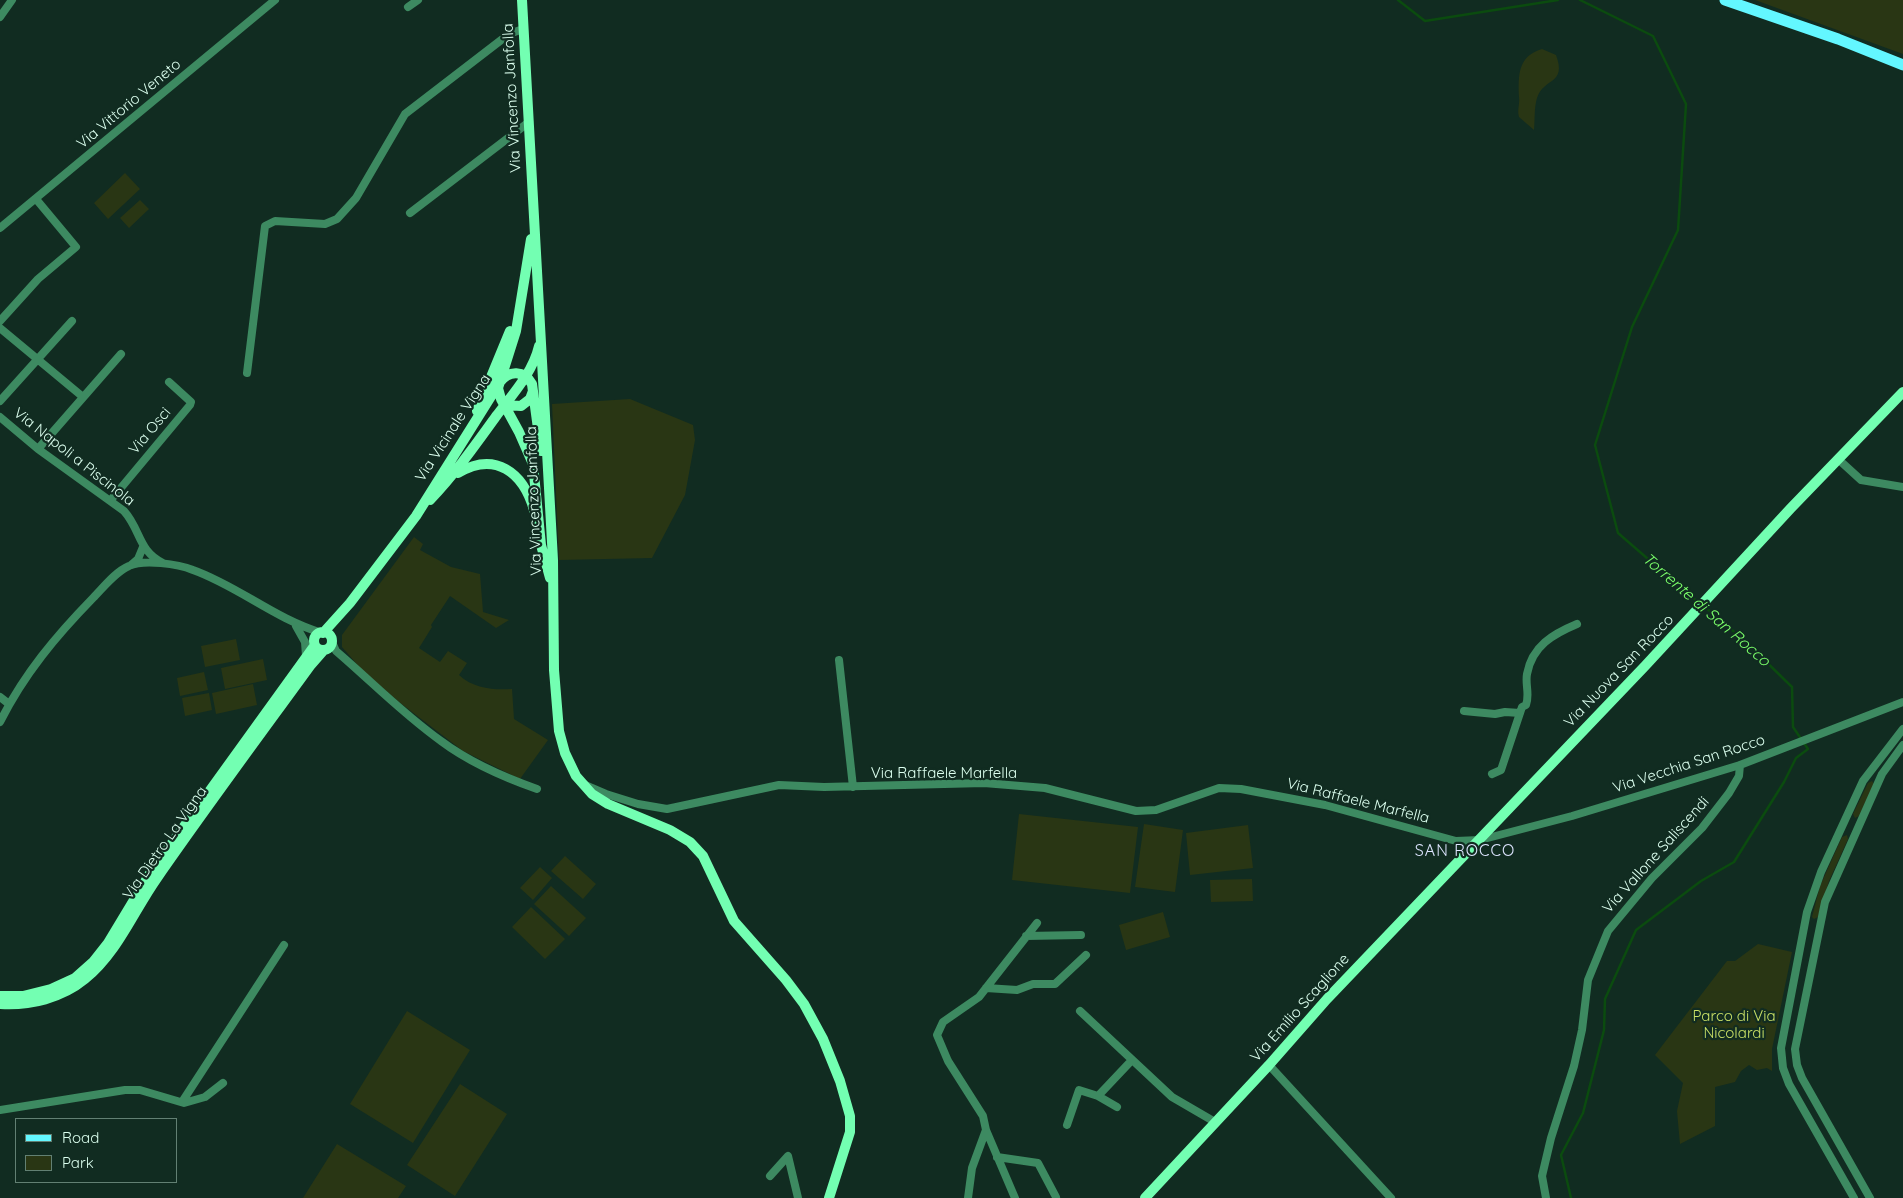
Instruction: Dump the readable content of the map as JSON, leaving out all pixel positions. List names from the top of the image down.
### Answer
{
  "streets": {
    "main road": [
      "Via Vincenzo Janfolla",
      "Via Vicinale Vigna",
      "Via Nuova San Rocco",
      "Via Dietro La Vigna",
      "Via Emilio Scaglione"
    ],
    "street": [
      "Via Vittorio Veneto",
      "Via Osci",
      "Via Napoli a Piscinola",
      "Via Vecchia San Rocco",
      "Via Raffaele Marfella",
      "Via Vallone Saliscendi"
    ]
  },
  "crossings": [
    ["Via Vincenzo Janfolla", "Via Vicinale Vigna"],
    ["Via Vicinale Vigna", "Via Dietro La Vigna"],
    ["Via Osci", "Via Napoli a Piscinola"],
    ["Via Nuova San Rocco", "Via Vecchia San Rocco"],
    ["Via Nuova San Rocco", "Via Raffaele Marfella"],
    ["Via Nuova San Rocco", "Via Emilio Scaglione"],
    ["Via Vecchia San Rocco", "Via Raffaele Marfella"],
    ["Via Vecchia San Rocco", "Via Vallone Saliscendi"],
    ["Via Vecchia San Rocco", "Via Emilio Scaglione"],
    ["Via Raffaele Marfella", "Via Emilio Scaglione"]
  ],
  "districts": ["SAN ROCCO"],
  "water": ["Torrente di San Rocco"],
  "parks": ["Parco di Via Nicolardi"],
  "legend": ["Road", "Park"]
}
